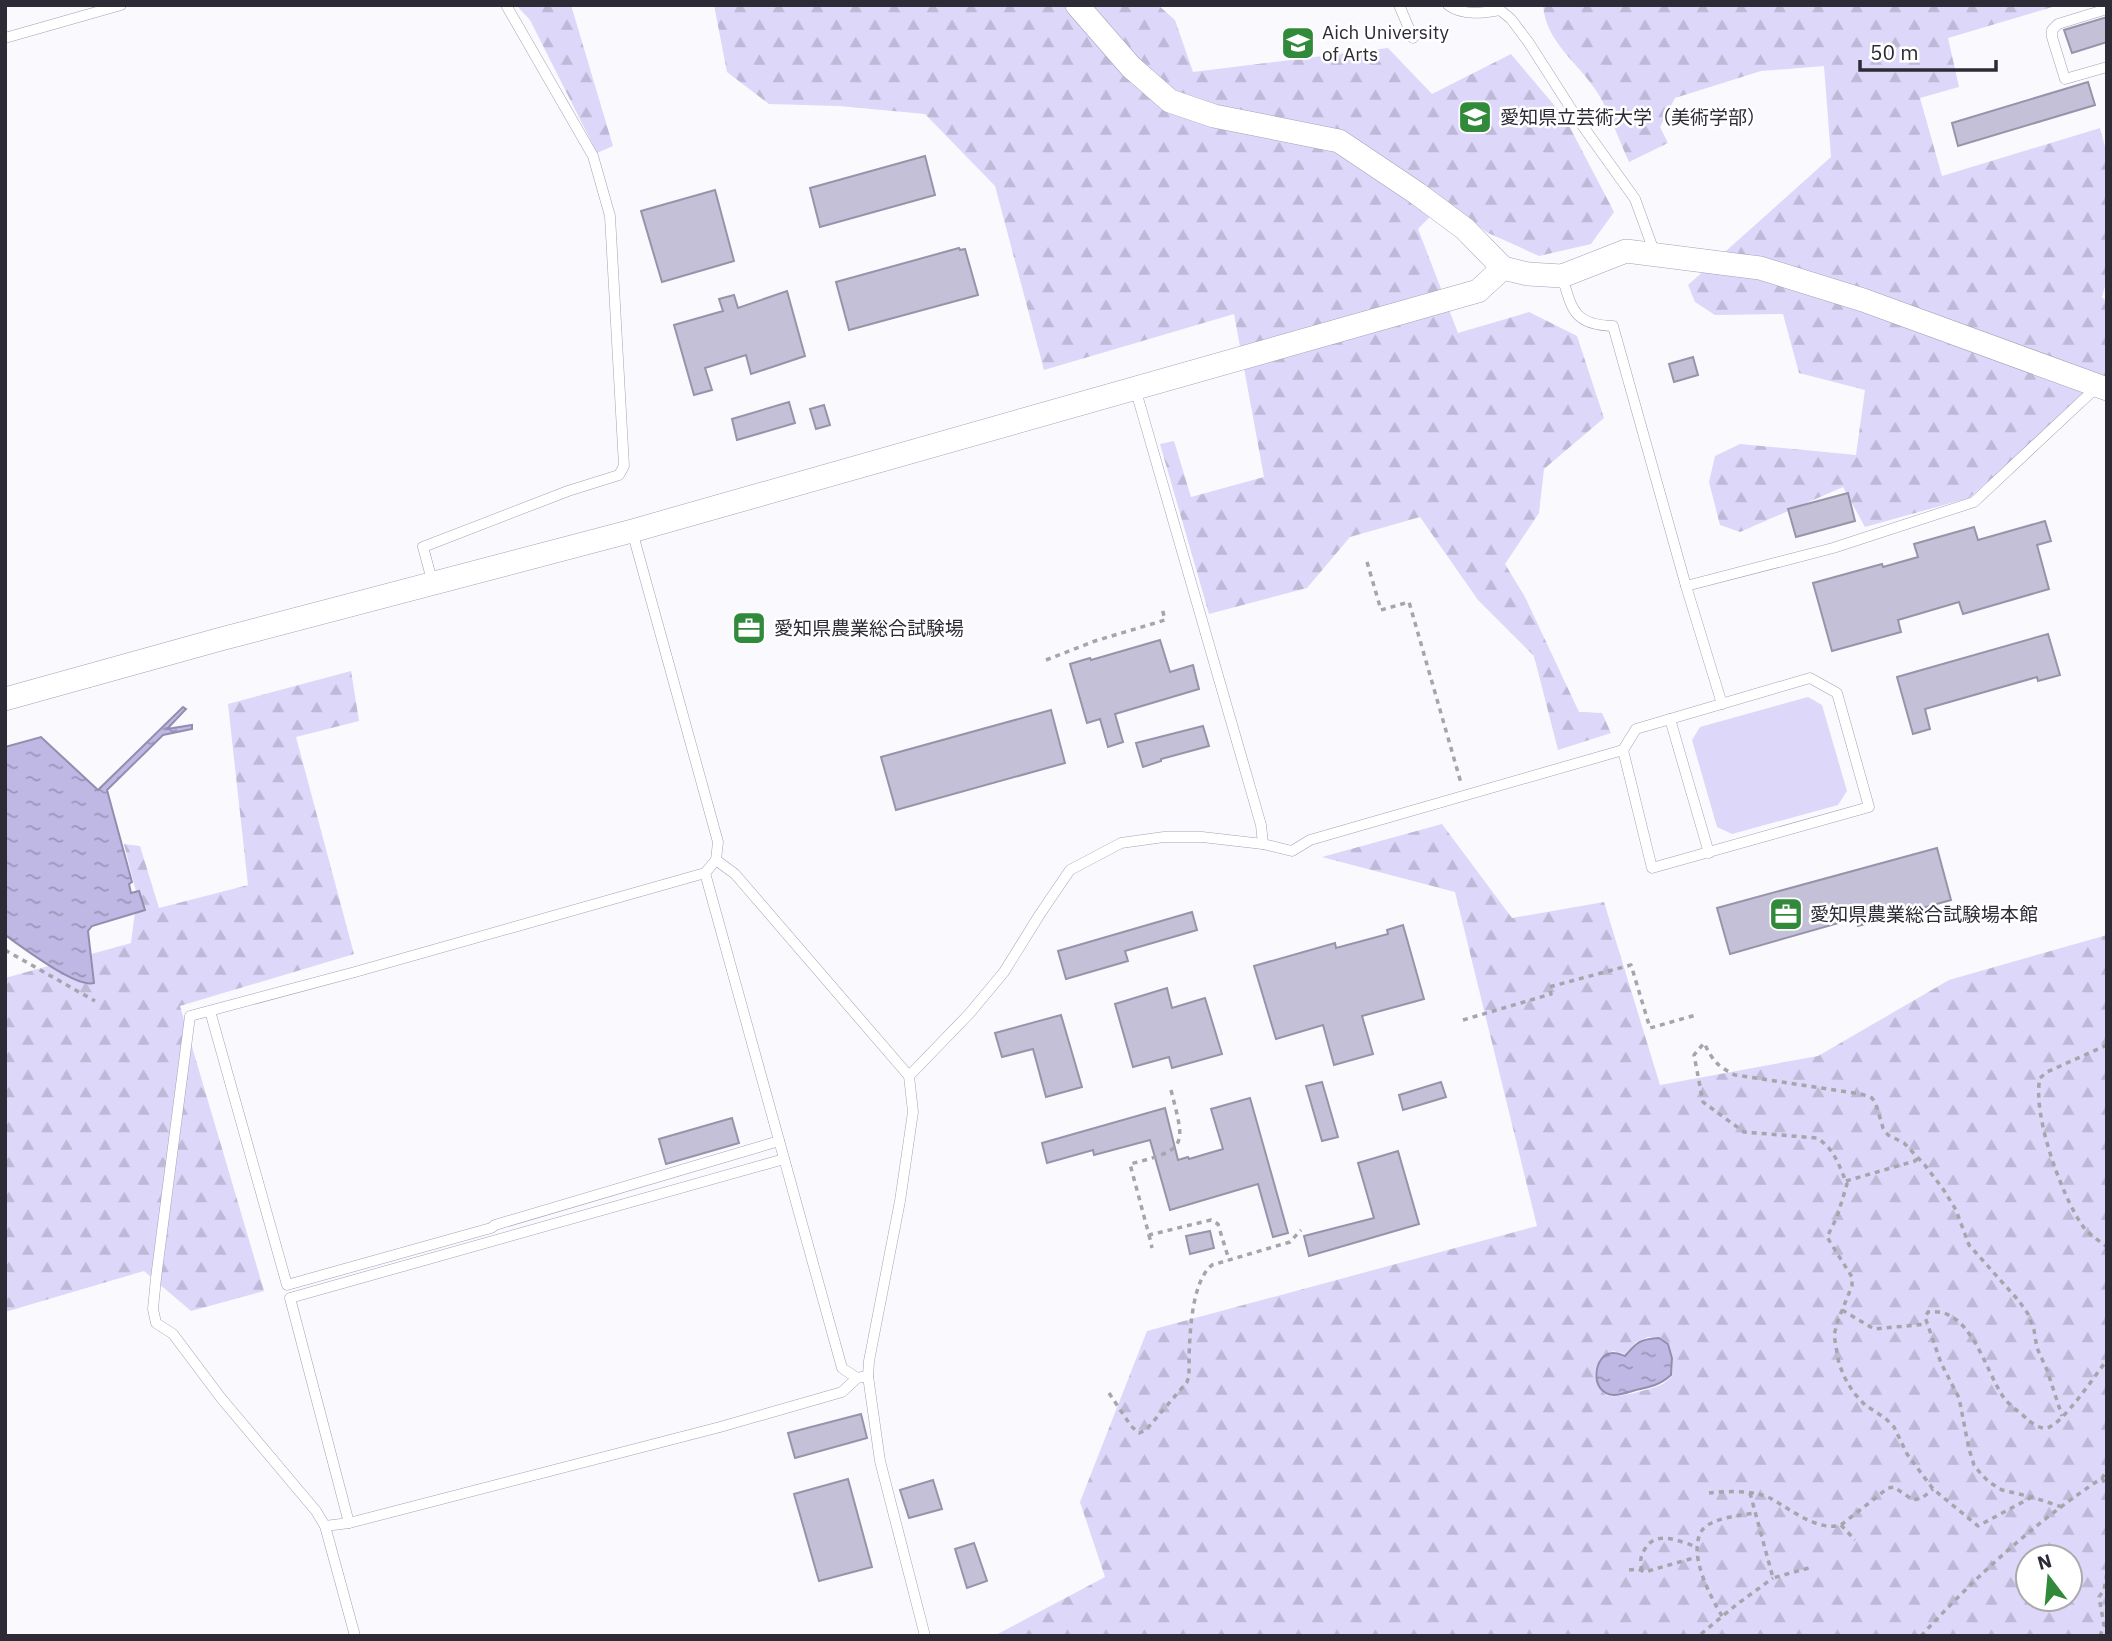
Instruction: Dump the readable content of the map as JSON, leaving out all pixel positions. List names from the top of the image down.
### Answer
{
  "places": {
    "school or university": ["Aich University of Arts", "愛知県立芸術大学（美術学部）"],
    "office": ["愛知県農業総合試験場", "愛知県農業総合試験場本館"]
  },
  "scale_bar": "50 m",
  "north": "top"
}
